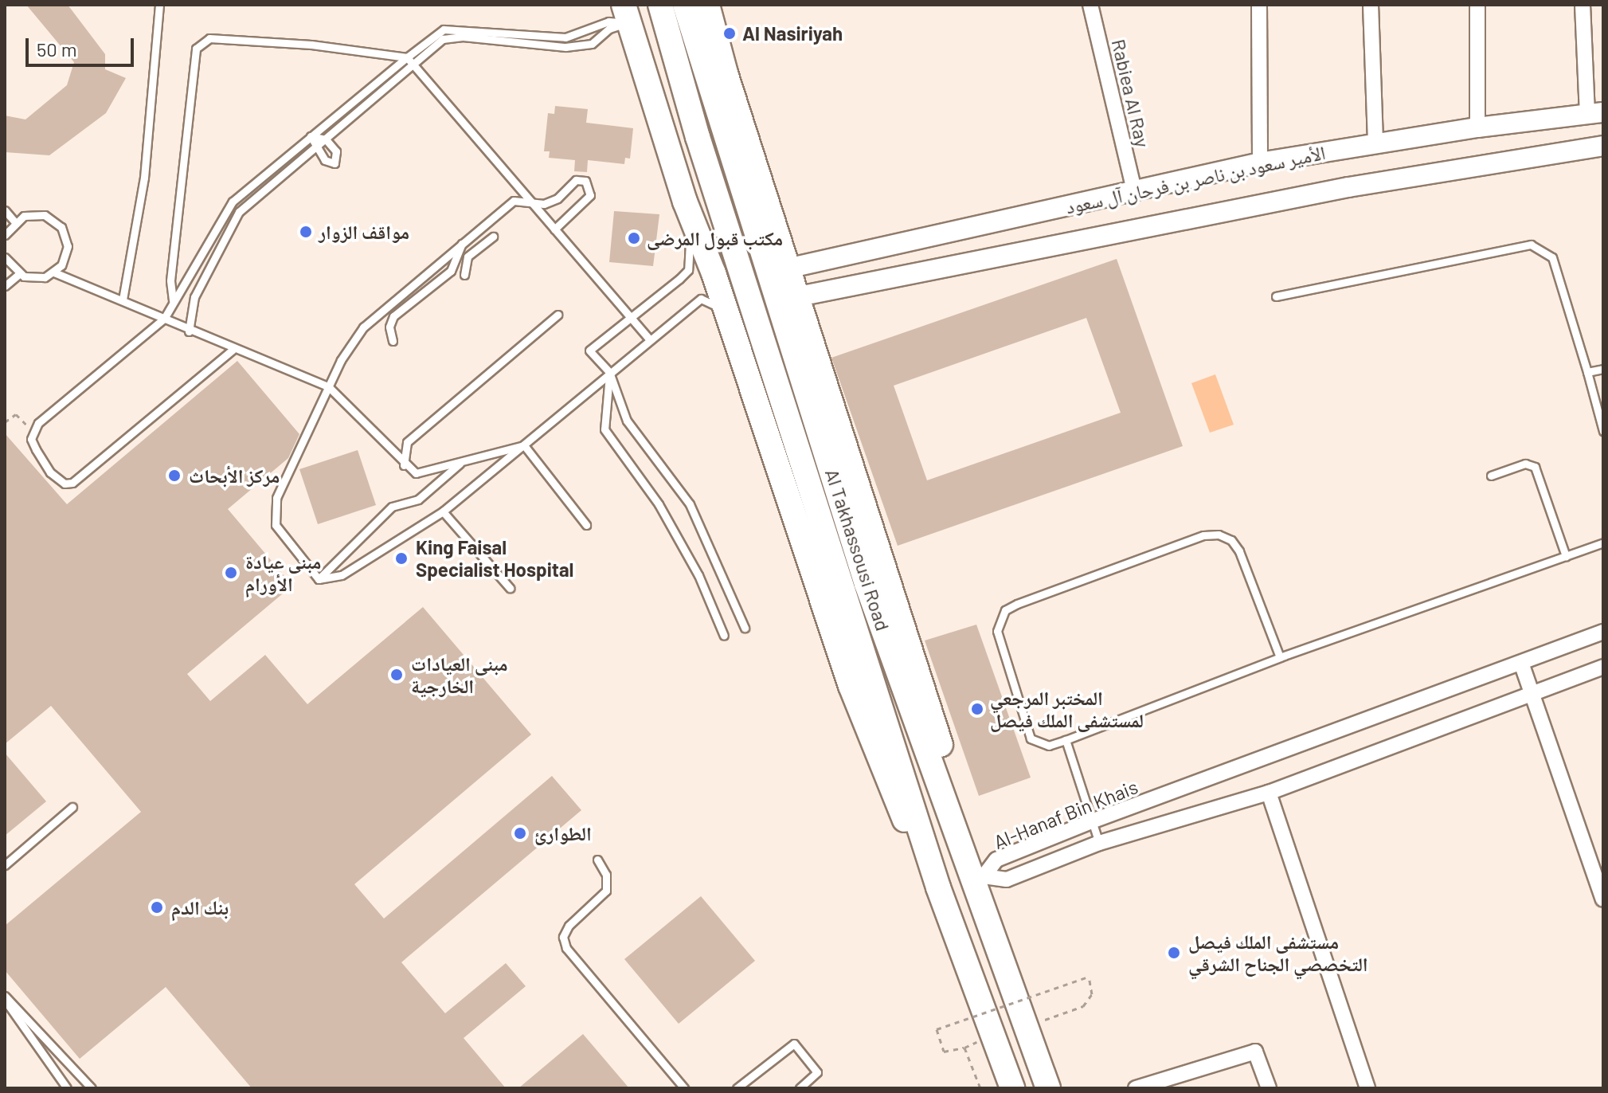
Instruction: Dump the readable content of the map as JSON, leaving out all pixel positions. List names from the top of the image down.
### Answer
{
  "streets": {
    "main road": ["Al Takhassousi Road"],
    "street": ["Rabiea Al Ray", "الأمير سعود بن ناصر بن فرحان آل سعود", "Al-Hanaf Bin Khais"]
  },
  "crossings": [
    ["Rabiea Al Ray", "الأمير سعود بن ناصر بن فرحان آل سعود"],
    ["Al Takhassousi Road", "Al-Hanaf Bin Khais"]
  ],
  "places": [
    "Al Nasiriyah",
    "مواقف الزوار",
    "مكتب قبول المرضى",
    "مركز الأبحاث",
    "King Faisal Specialist Hospital",
    "مبنى عيادة الأورام",
    "مبنى العيادات الخارجية",
    "المختبر المرجعي لمستشفى الملك فيصل",
    "الطوارئ",
    "بنك الدم",
    "مستشفى الملك فيصل التخصصي الجناح الشرقي"
  ],
  "scale_bar": "50 m"
}
